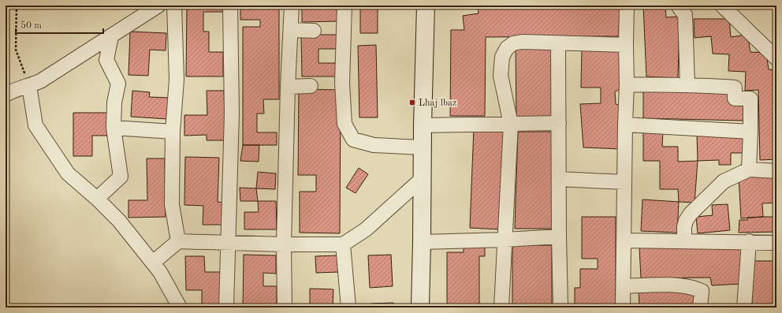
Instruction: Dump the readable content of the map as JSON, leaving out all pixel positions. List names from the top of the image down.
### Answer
{
  "places": {
    "transit": ["Lhaj lbaz"]
  },
  "scale_bar": "50 m"
}
